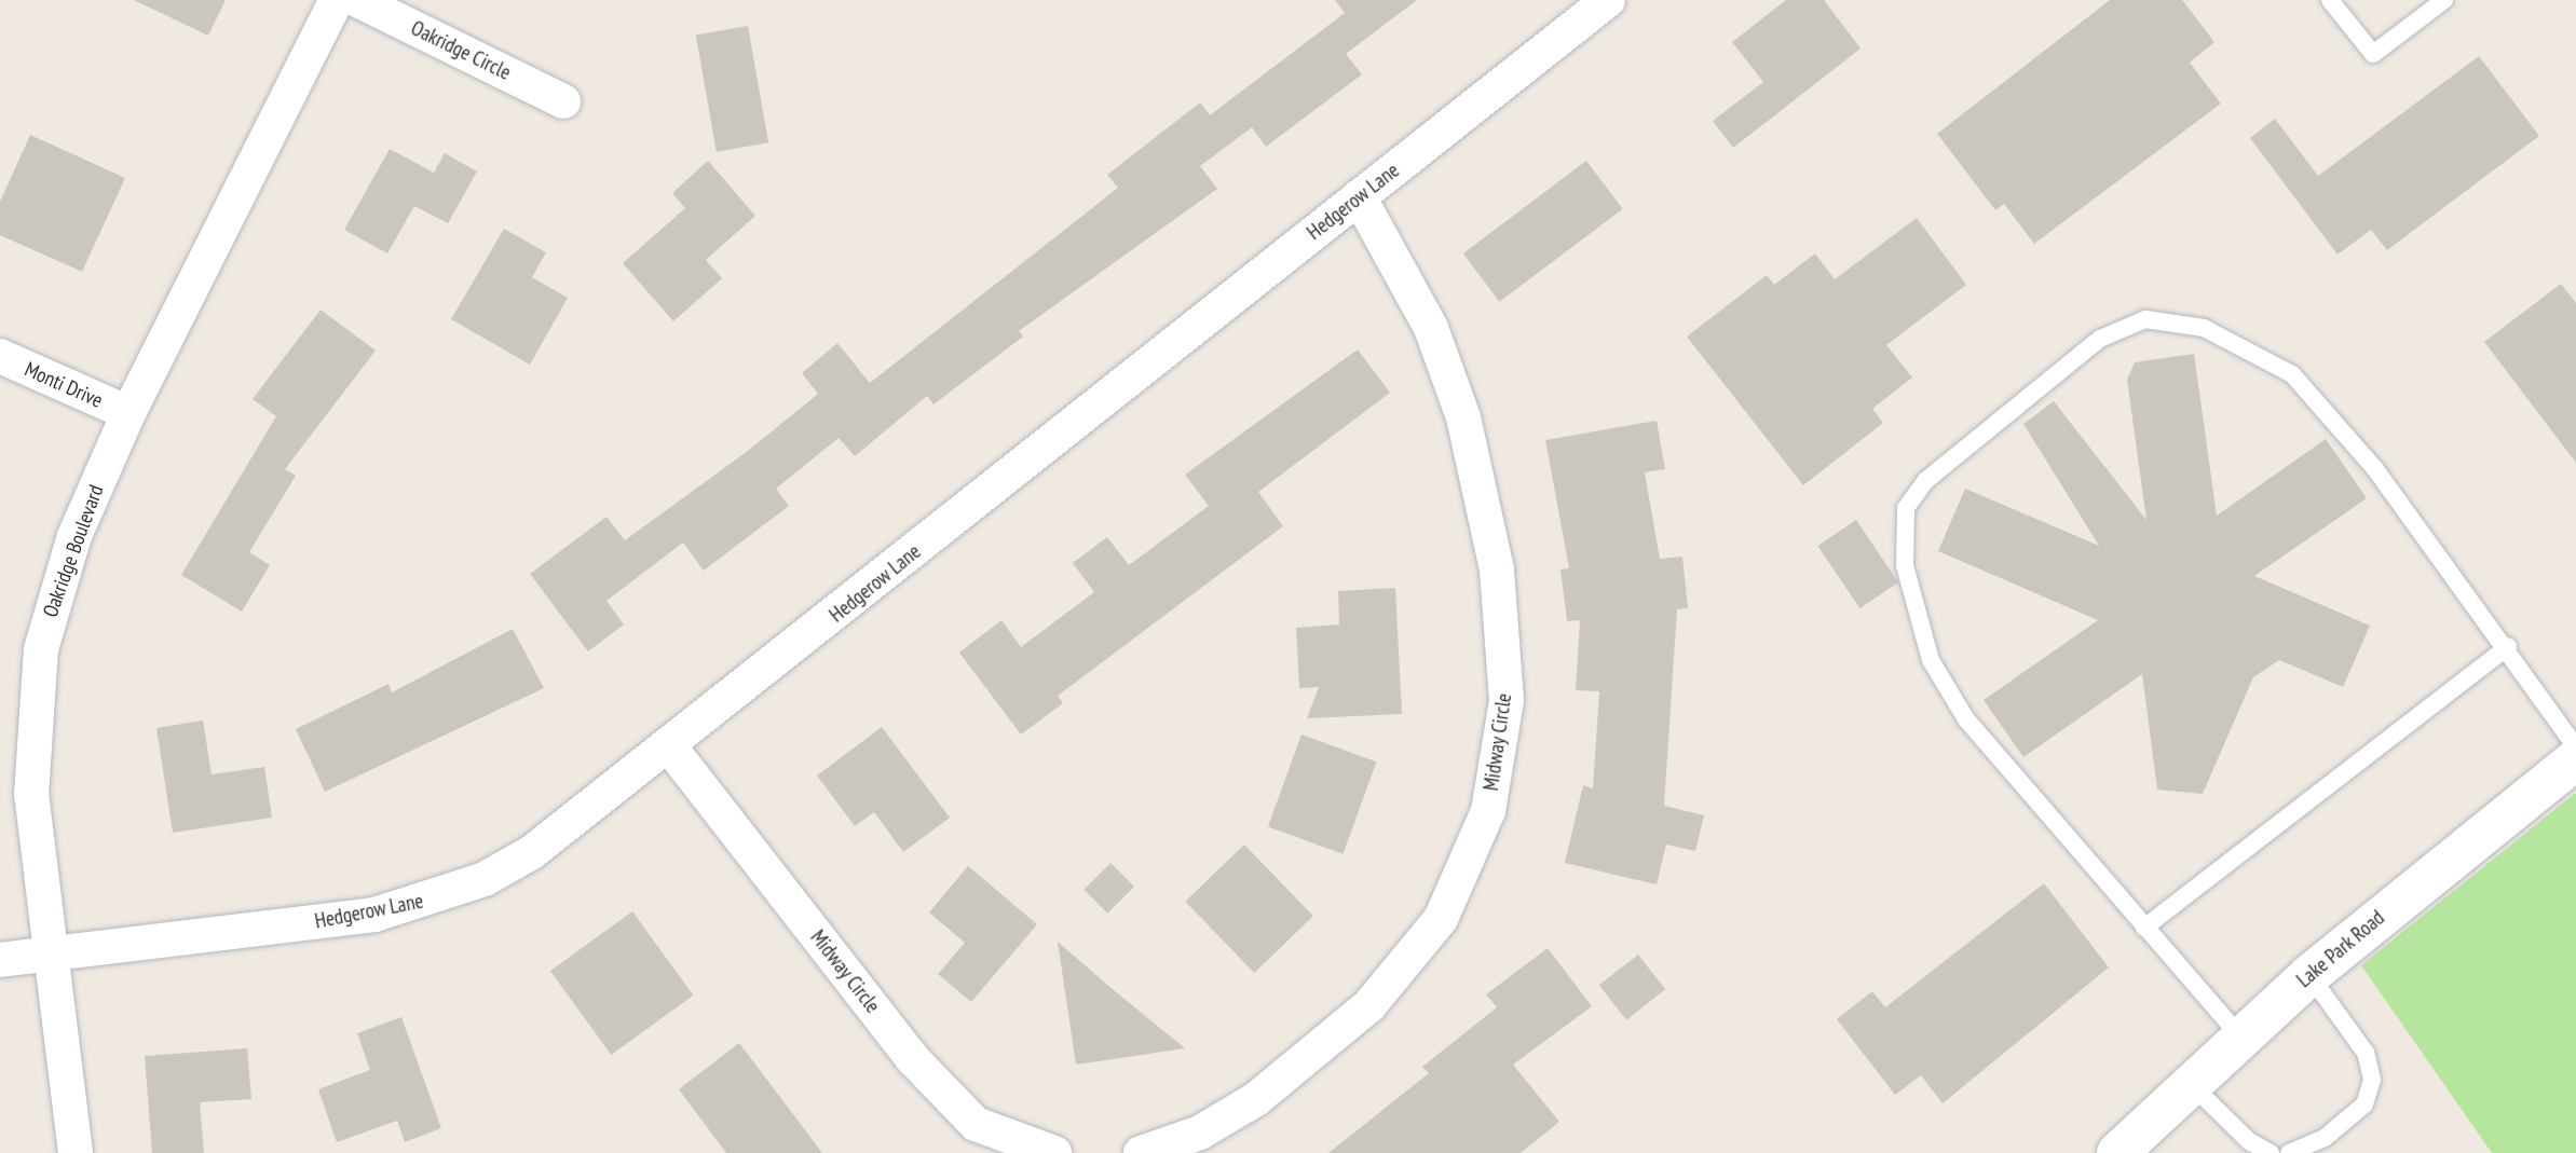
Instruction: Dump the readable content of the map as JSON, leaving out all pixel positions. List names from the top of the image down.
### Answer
{
  "streets": {
    "main road": ["Lake Park Road"],
    "street": [
      "Oakridge Circle",
      "Hedgerow Lane",
      "Monti Drive",
      "Oakridge Boulevard",
      "Midway Circle"
    ]
  },
  "crossings": [
    ["Hedgerow Lane", "Oakridge Boulevard"],
    ["Hedgerow Lane", "Midway Circle"],
    ["Monti Drive", "Oakridge Boulevard"]
  ]
}
